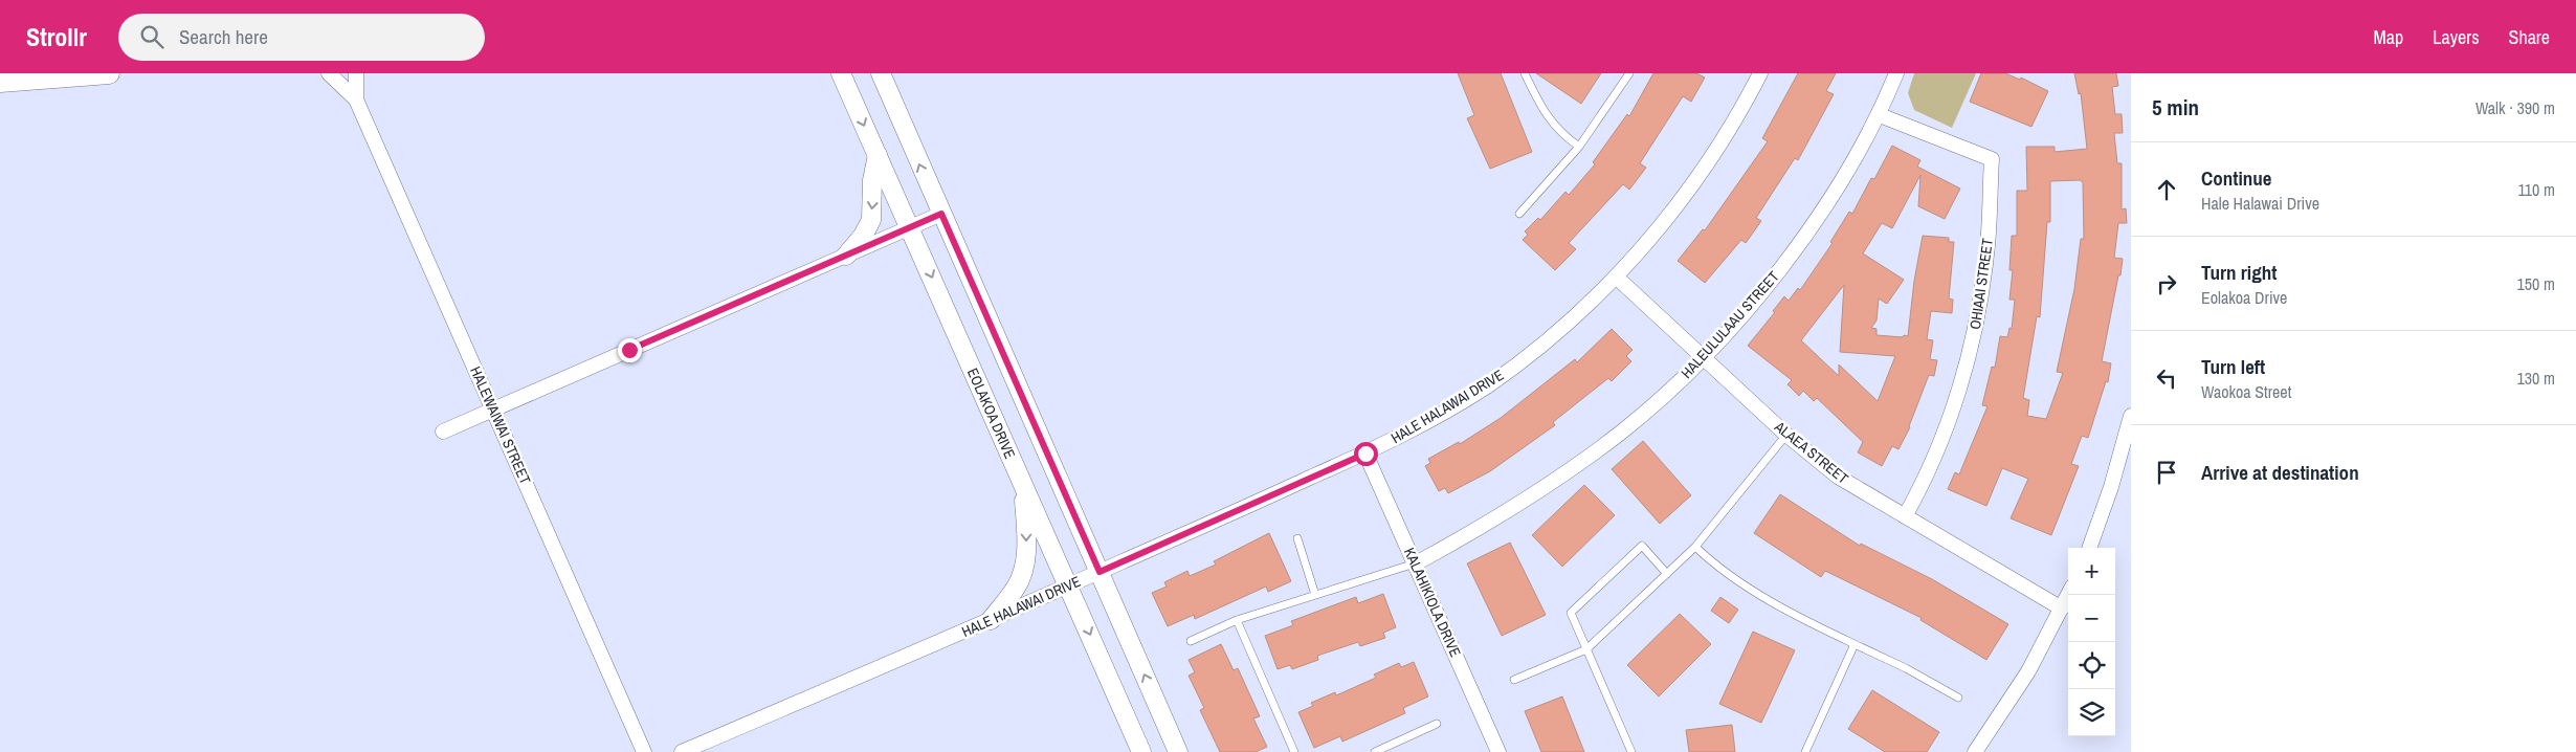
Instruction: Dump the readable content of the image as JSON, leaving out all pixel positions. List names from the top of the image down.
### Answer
{
  "streets": {
    "street": [
      "OHIAAI STREET",
      "HALEULULAAU STREET",
      "HALE HALAWAI DRIVE",
      "EOLAKOA DRIVE",
      "HALEWAIWAI STREET",
      "ALAEA STREET",
      "KALAHIKIOLA DRIVE"
    ]
  },
  "crossings": [
    ["OHIAAI STREET", "HALEULULAAU STREET"],
    ["OHIAAI STREET", "ALAEA STREET"],
    ["HALEULULAAU STREET", "ALAEA STREET"],
    ["HALEULULAAU STREET", "KALAHIKIOLA DRIVE"],
    ["HALE HALAWAI DRIVE", "EOLAKOA DRIVE"],
    ["HALE HALAWAI DRIVE", "ALAEA STREET"],
    ["HALE HALAWAI DRIVE", "KALAHIKIOLA DRIVE"]
  ],
  "page": {
    "header": "Strollr",
    "search": "Search here",
    "nav": ["Map", "Layers", "Share"],
    "heading": ["5 min", "Walk · 390 m"],
    "list": [
      ["Continue", "Hale Halawai Drive", "110 m"],
      ["Turn right", "Eolakoa Drive", "150 m"],
      ["Turn left", "Waokoa Street", "130 m"],
      "Arrive at destination"
    ],
    "map_buttons": ["+", "−"]
  }
}
